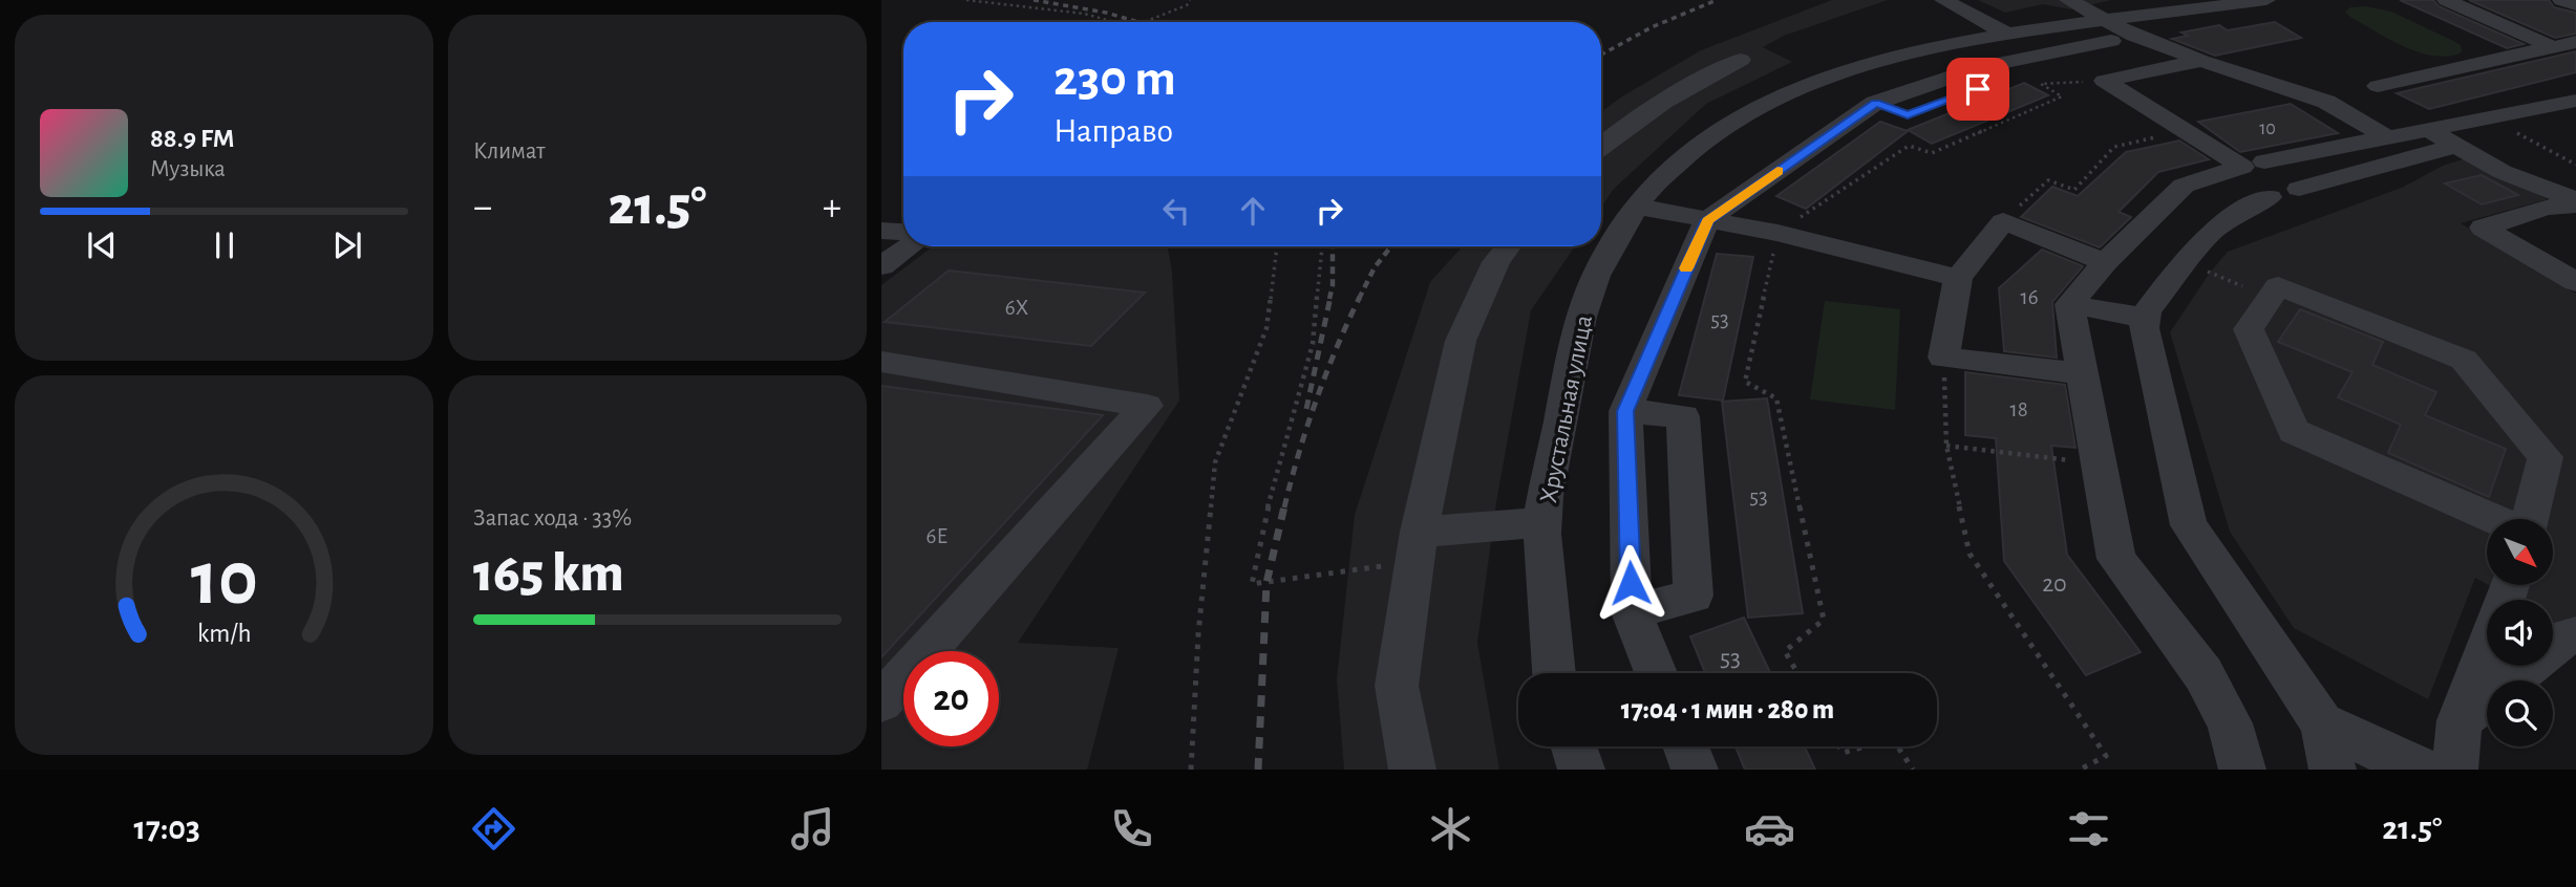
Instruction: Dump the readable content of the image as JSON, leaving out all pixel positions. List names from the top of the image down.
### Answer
{
  "streets": {
    "street": ["Хрустальная улица"]
  },
  "house_numbers": [
    "10",
    "16",
    "6Х",
    "53",
    "18",
    "53",
    "6Е",
    "20",
    "53"
  ],
  "north": "bottom right",
  "page": {
    "tile": [
      "Климат",
      ["Запас хода · 33%", "165 km"]
    ],
    "turn": ["230 m", "Направо"],
    "song": ["88.9 FM", "Музыка"],
    "heat": ["−", "21.5°", "+"],
    "limit": "20",
    "trip": "17:04 · 1 мин · 280 m",
    "tabs": ["17:03", "21.5°"],
    "gauge": ["10", "km/h"]
  }
}
